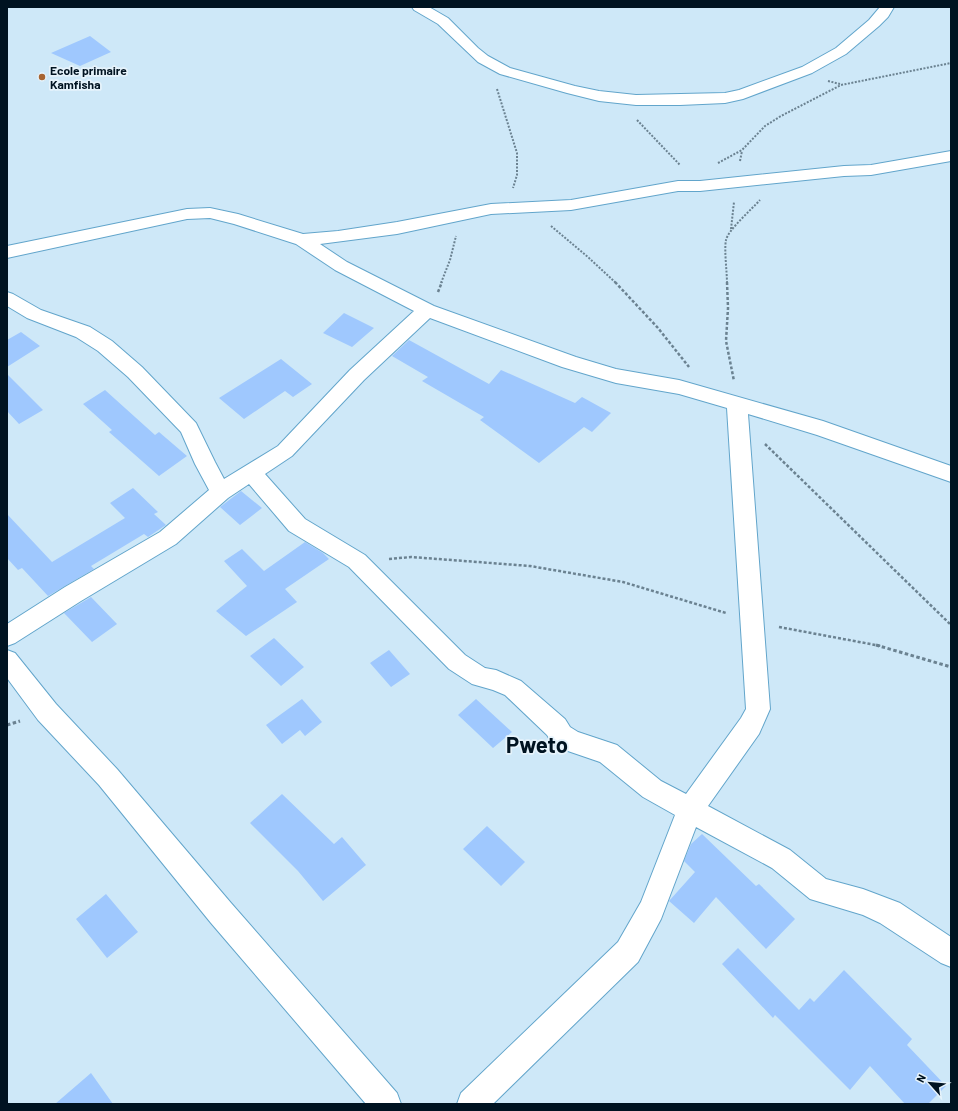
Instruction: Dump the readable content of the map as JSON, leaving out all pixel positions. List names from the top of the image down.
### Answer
{
  "districts": ["Pweto"],
  "places": ["Ecole primaire Kamfisha"],
  "north": "top left"
}
